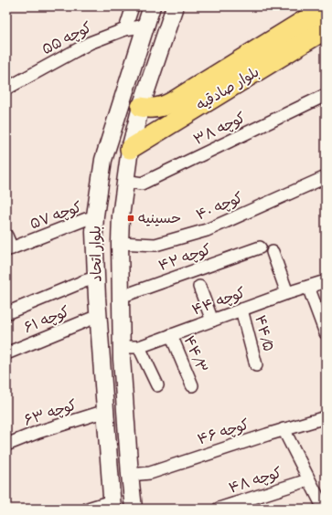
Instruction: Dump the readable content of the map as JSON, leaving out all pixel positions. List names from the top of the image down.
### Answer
{
  "streets": {
    "main road": ["بلوار صادقیه", "بلوار اتحاد"],
    "street": [
      "کوچه ۵۵",
      "کوچه ۳۸",
      "کوچه ۴۰",
      "کوچه ۵۷",
      "کوچه ۴۲",
      "کوچه ۴۴",
      "کوچه ۶۱",
      "۴۴/۵",
      "۴۴/۳",
      "کوچه ۶۳",
      "کوچه ۴۶",
      "کوچه ۴۸"
    ]
  },
  "crossings": [
    ["کوچه ۵۵", "بلوار اتحاد"],
    ["بلوار صادقیه", "بلوار اتحاد"],
    ["کوچه ۳۸", "بلوار اتحاد"],
    ["کوچه ۴۰", "بلوار اتحاد"],
    ["کوچه ۵۷", "بلوار اتحاد"],
    ["بلوار اتحاد", "کوچه ۴۲"],
    ["بلوار اتحاد", "کوچه ۴۴"],
    ["بلوار اتحاد", "کوچه ۶۱"],
    ["بلوار اتحاد", "کوچه ۶۳"],
    ["بلوار اتحاد", "کوچه ۴۶"],
    ["کوچه ۴۴", "۴۴/۵"],
    ["کوچه ۴۴", "۴۴/۳"]
  ],
  "places": {
    "transit": ["حسینیه"]
  }
}
